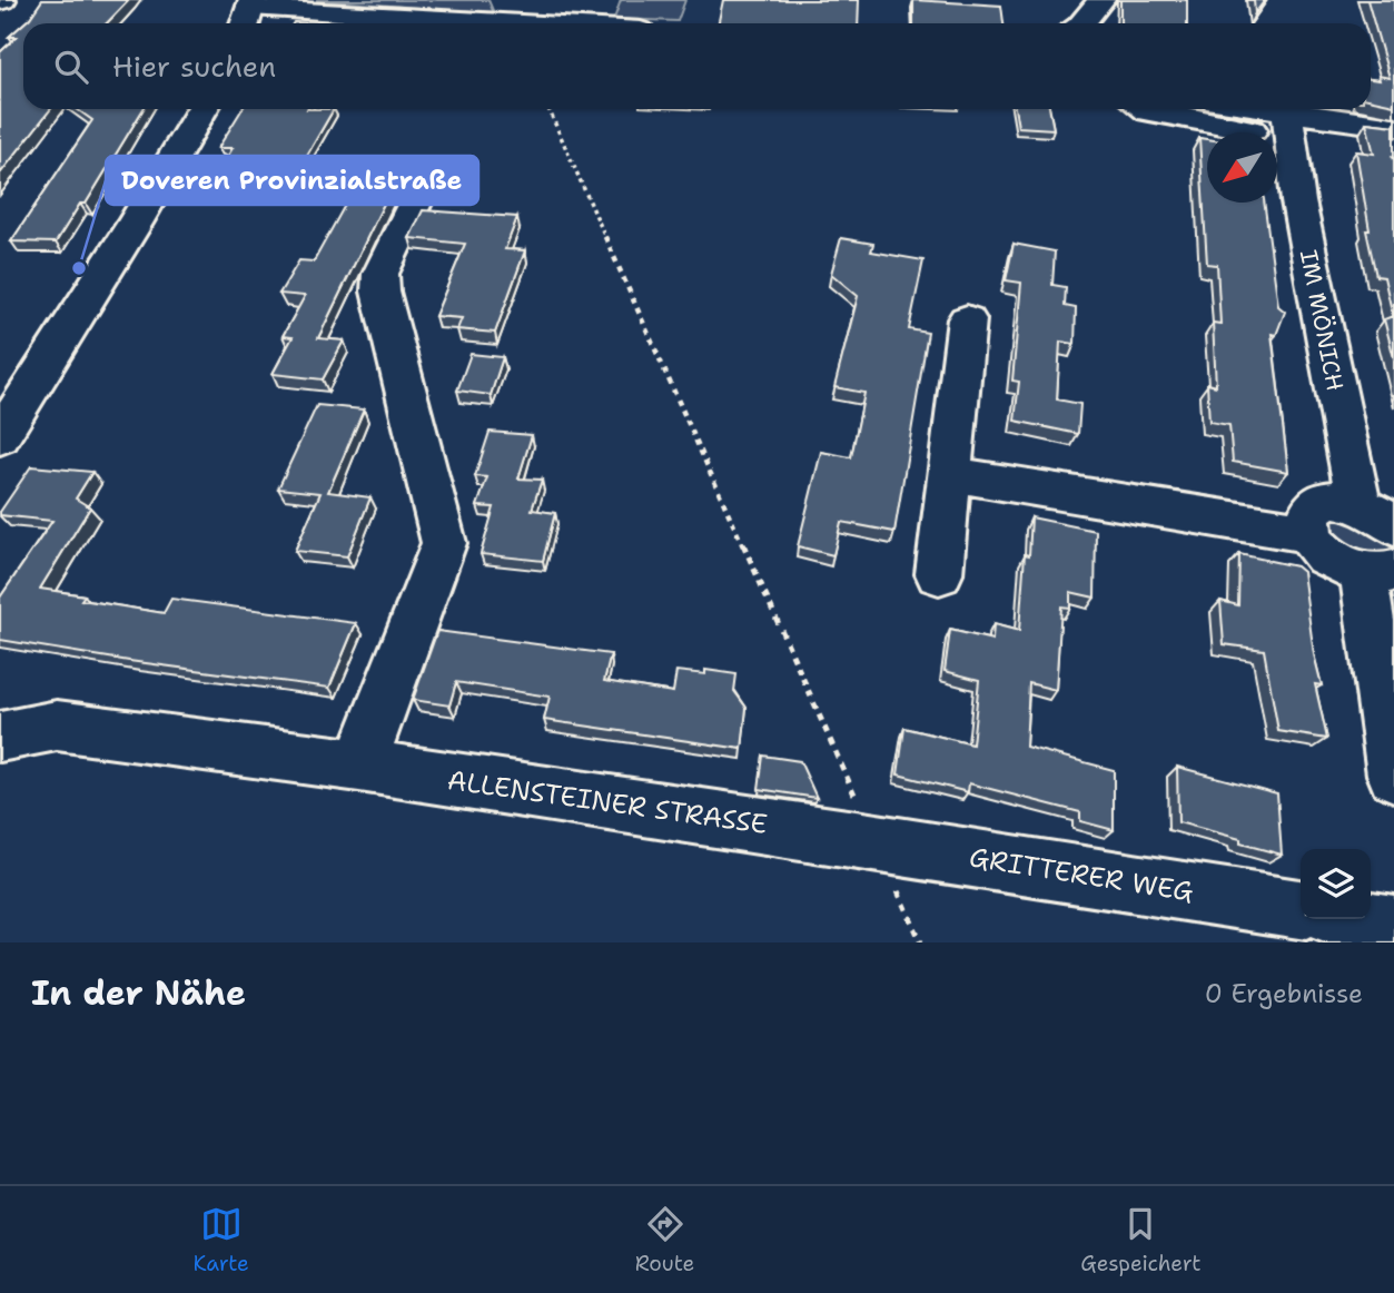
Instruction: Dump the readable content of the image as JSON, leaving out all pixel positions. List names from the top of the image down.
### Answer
{
  "streets": {
    "street": ["IM MÖNICH", "ALLENSTEINER STRASSE", "GRITTERER WEG"]
  },
  "crossings": [
    ["ALLENSTEINER STRASSE", "GRITTERER WEG"]
  ],
  "places": ["Doveren Provinzialstraße"],
  "north": "bottom left",
  "page": {
    "search": "Hier suchen",
    "heading": ["In der Nähe", "0 Ergebnisse"],
    "nav": ["Karte", "Route", "Gespeichert"]
  }
}
